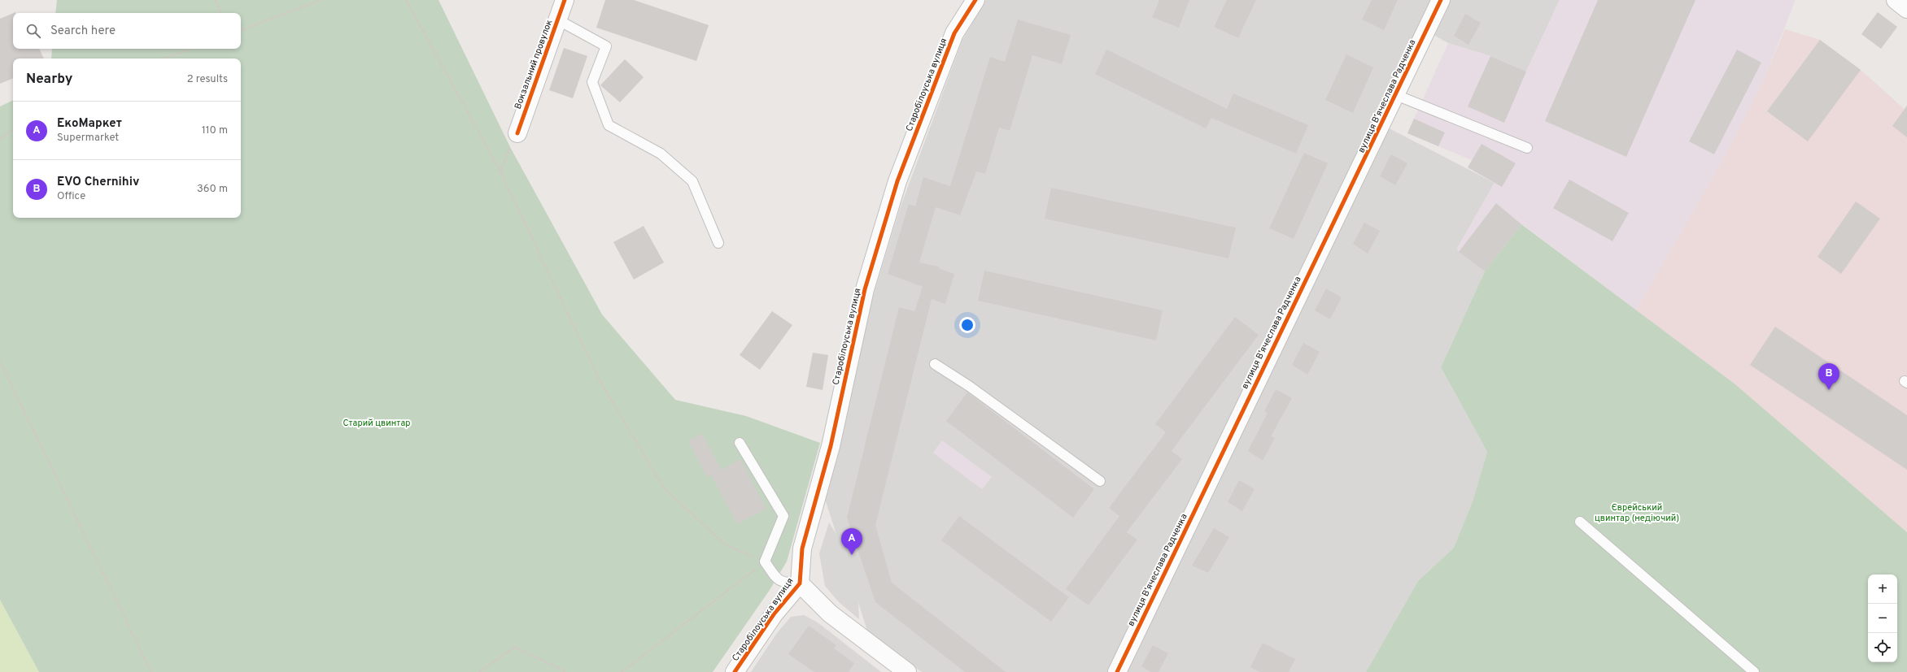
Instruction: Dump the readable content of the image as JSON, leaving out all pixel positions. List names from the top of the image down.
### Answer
{
  "streets": {
    "street": ["Вокзальний провулок", "Старобілоуська вулиця", "вулиця Вʼячеслава Радченка"]
  },
  "parks": ["Старий цвинтар", "Єврейський цвинтар (недіючий)"],
  "page": {
    "search": "Search here",
    "heading": ["Nearby", "2 results"],
    "list": [
      {
        "mark": "A",
        "name": "ЕкоМаркет",
        "note": "Supermarket",
        "value": "110 m"
      },
      {
        "mark": "B",
        "name": "EVO Chernihiv",
        "note": "Office",
        "value": "360 m"
      }
    ],
    "pins": ["B", "A"],
    "map_buttons": ["+", "−"]
  }
}
